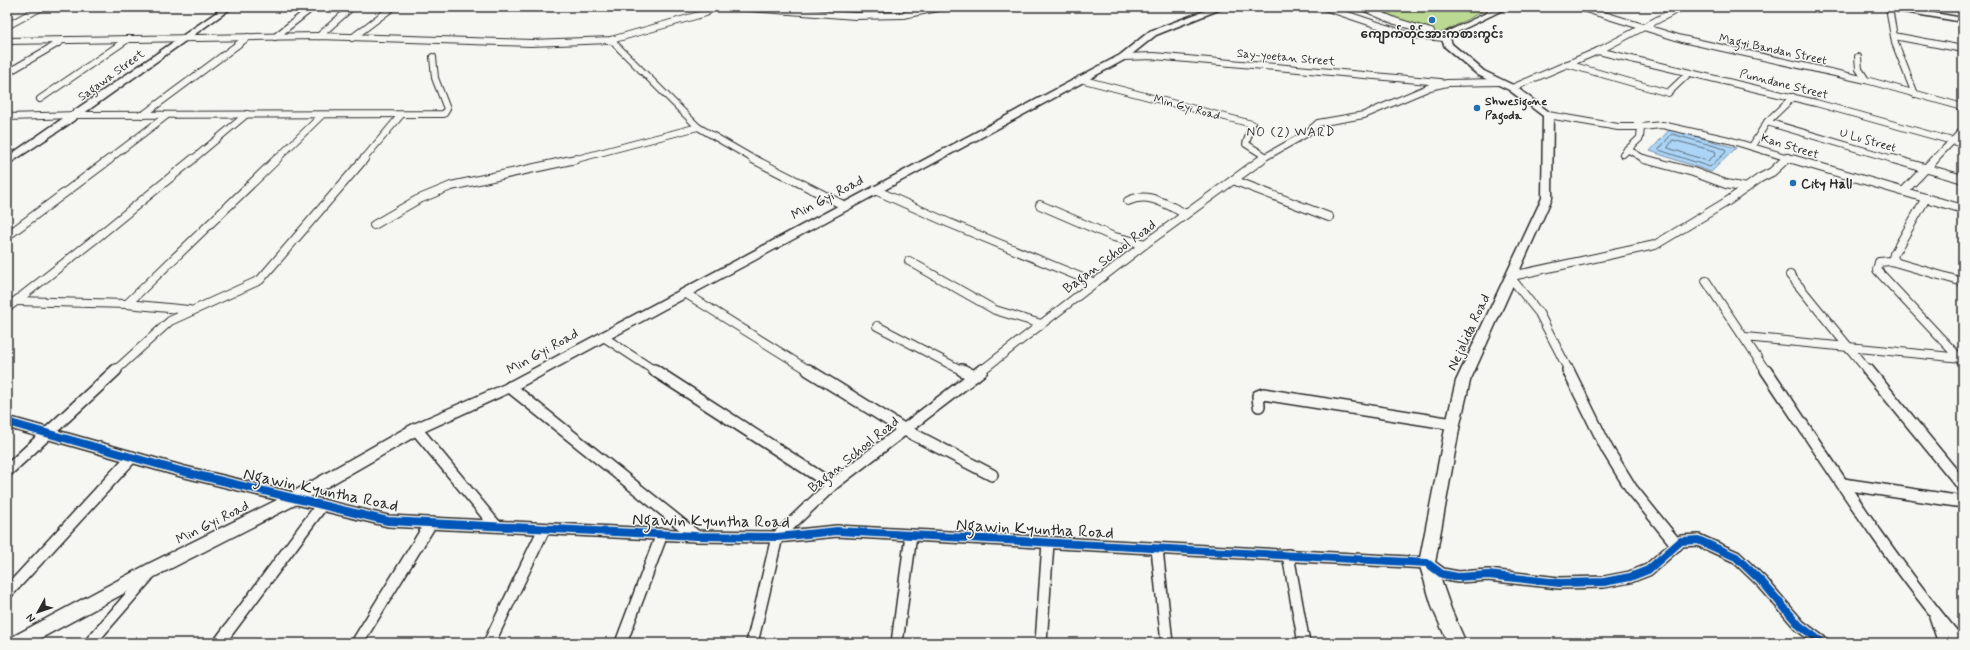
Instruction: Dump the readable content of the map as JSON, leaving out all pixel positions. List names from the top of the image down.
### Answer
{
  "streets": {
    "main road": ["Sagawa Street", "Min Gyi Road", "Nejalida Road"],
    "street": [
      "Magyi Bandan Street",
      "Say-yoetan Street",
      "Punndane Street",
      "U Lu Street",
      "Kan Street",
      "Bagan School Road",
      "Ngawin Kyuntha Road"
    ]
  },
  "crossings": [
    ["Say-yoetan Street", "Min Gyi Road"],
    ["Say-yoetan Street", "Bagan School Road"],
    ["Min Gyi Road", "Bagan School Road"],
    ["Min Gyi Road", "Ngawin Kyuntha Road"],
    ["Kan Street", "Nejalida Road"],
    ["Bagan School Road", "Ngawin Kyuntha Road"],
    ["Nejalida Road", "Ngawin Kyuntha Road"]
  ],
  "districts": ["NO (2) WARD"],
  "places": ["ကျောက်တိုင်အားကစားကွင်း", "Shwesigone Pagoda", "City Hall"],
  "north": "bottom left"
}
